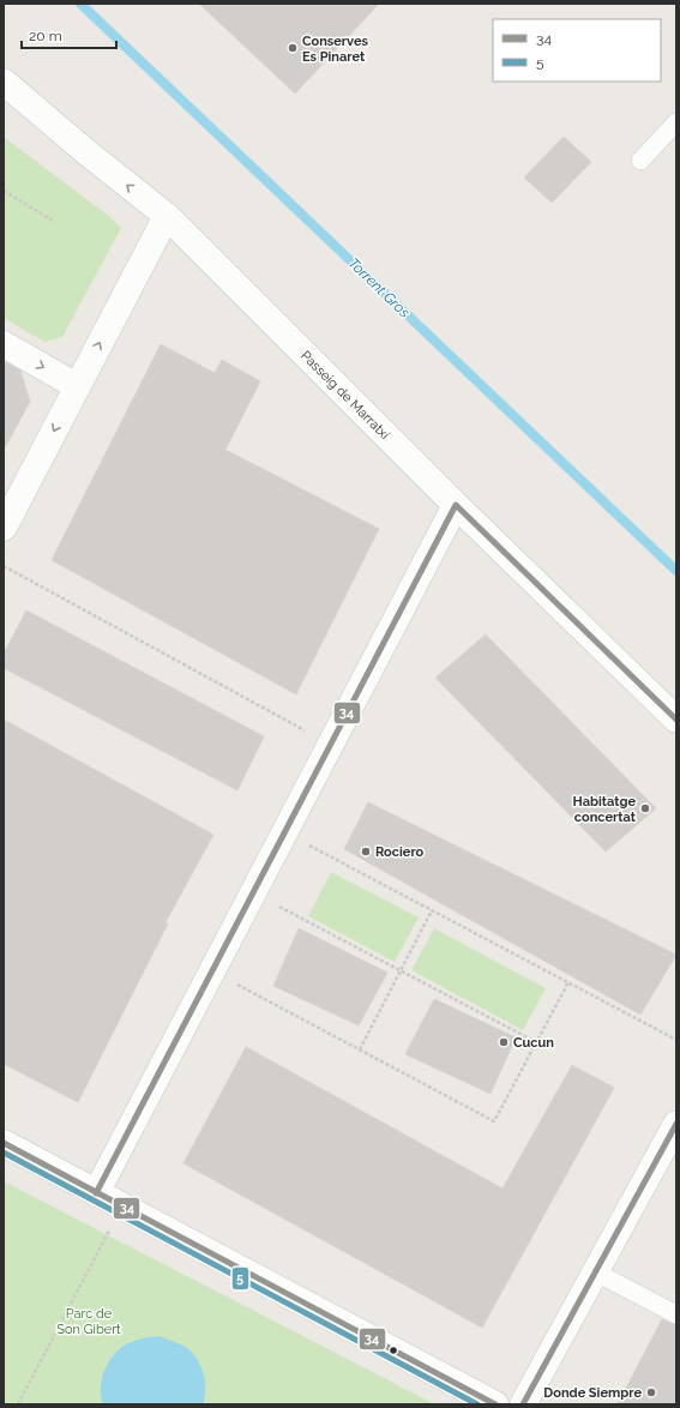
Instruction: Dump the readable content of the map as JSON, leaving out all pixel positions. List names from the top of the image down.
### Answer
{
  "streets": {
    "street": ["Passeig de Marratxí"]
  },
  "water": ["Torrent Gros"],
  "parks": ["Parc de Son Gibert"],
  "places": [
    "Conserves Es Pinaret",
    "Habitatge concertat",
    "Rociero",
    "Cucun",
    "Donde Siempre"
  ],
  "lines": ["transit line 34", "transit line 5"],
  "legend": ["34", "5"],
  "scale_bar": "20 m"
}
